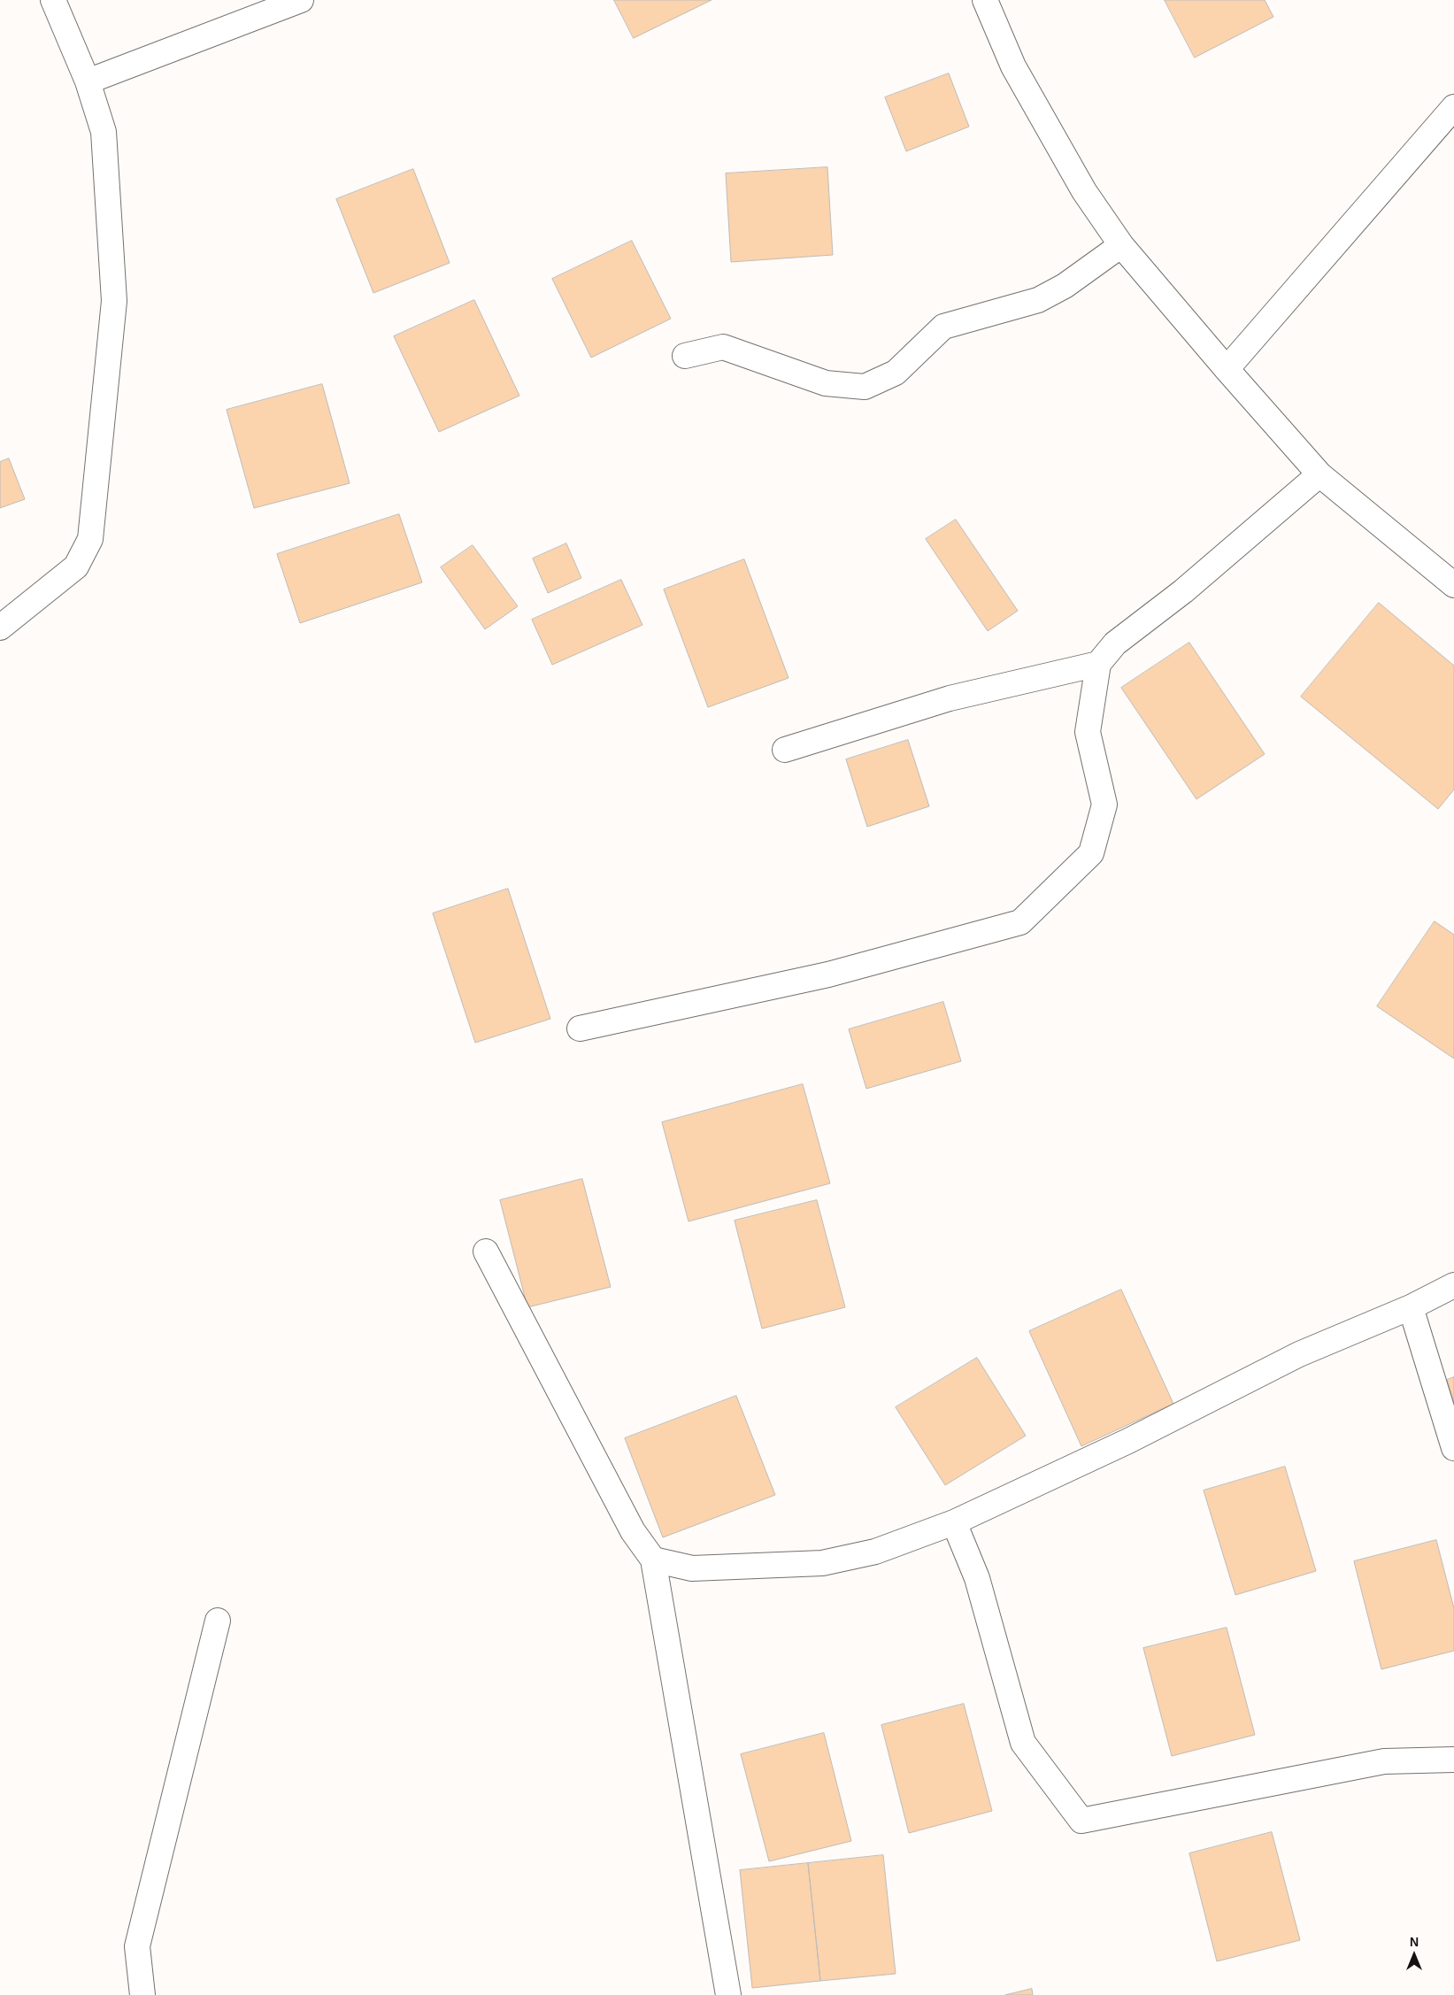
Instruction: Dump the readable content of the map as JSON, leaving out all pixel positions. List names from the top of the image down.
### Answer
{
  "north": "top"
}
